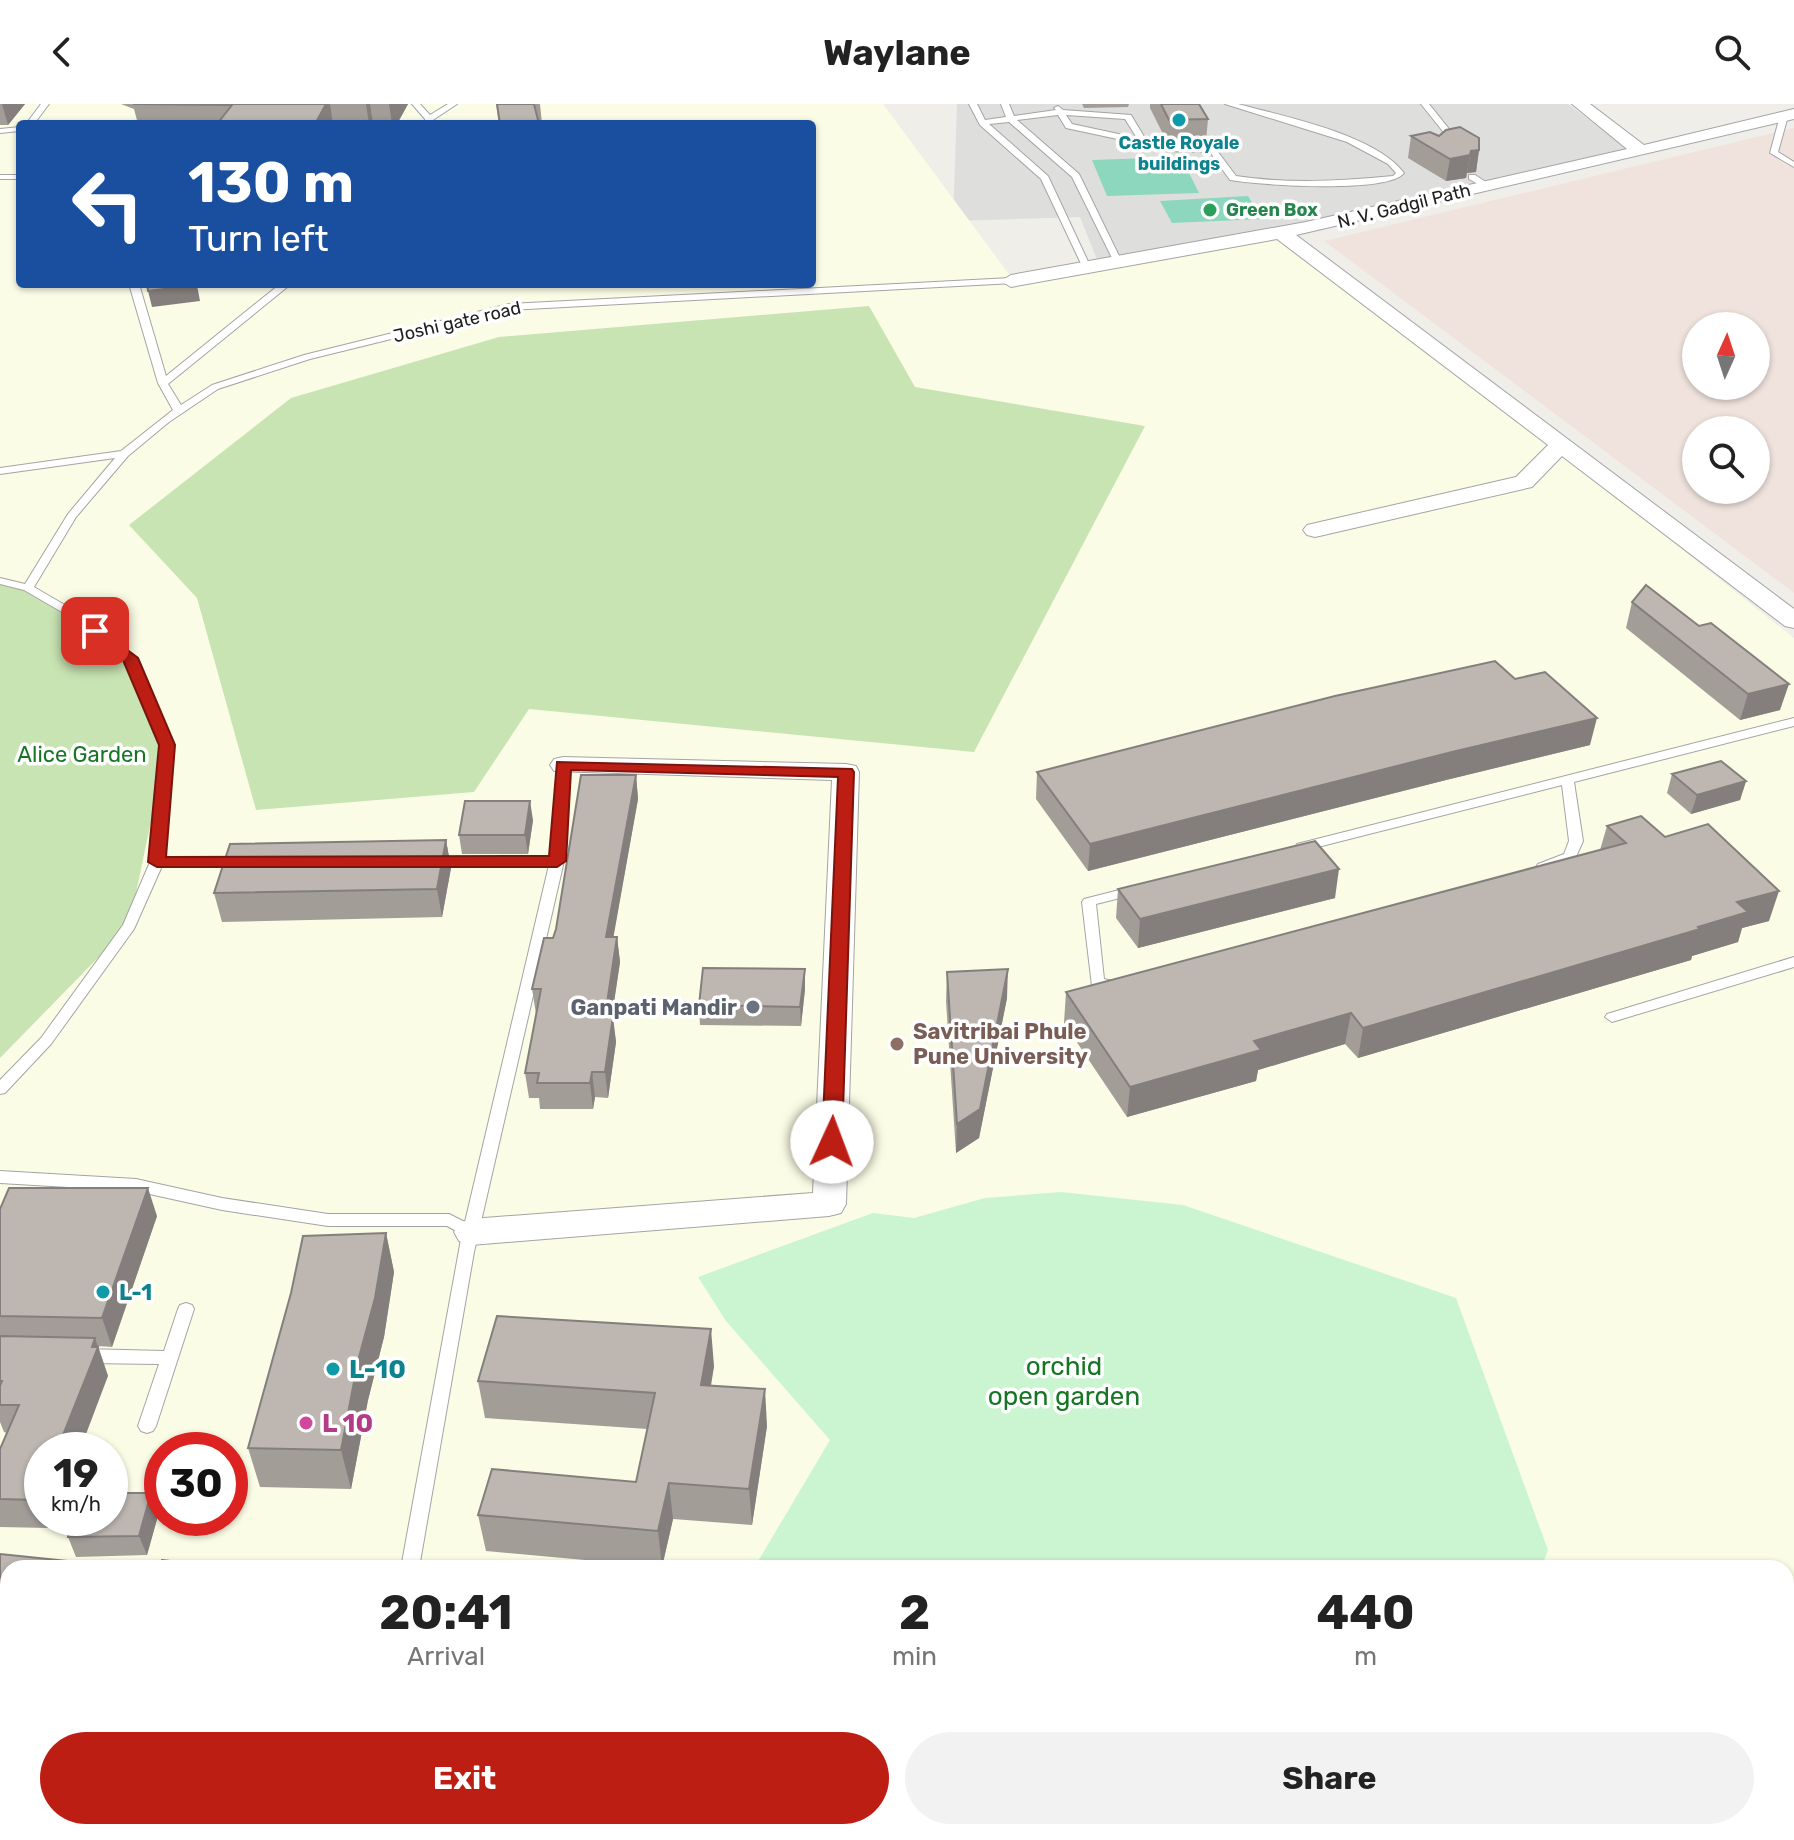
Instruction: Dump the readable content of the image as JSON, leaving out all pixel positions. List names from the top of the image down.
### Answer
{
  "streets": {
    "street": ["N. V. Gadgil Path"],
    "lane": ["Joshi gate road"]
  },
  "crossings": [
    ["N. V. Gadgil Path", "Joshi gate road"]
  ],
  "parks": ["Alice Garden", "orchid open garden"],
  "places": [
    "Castle Royale buildings",
    "Green Box",
    "Ganpati Mandir",
    "Savitribai Phule Pune University",
    "L-1",
    "L-10",
    "L 10"
  ],
  "north": "top",
  "page": {
    "header": "Waylane",
    "turn": ["130 m", "Turn left"],
    "speed": "19 km/h",
    "limit": "30",
    "eta": [
      "20:41",
      "Arrival",
      "2",
      "min",
      "440",
      "m"
    ],
    "buttons": ["Exit", "Share"]
  }
}
